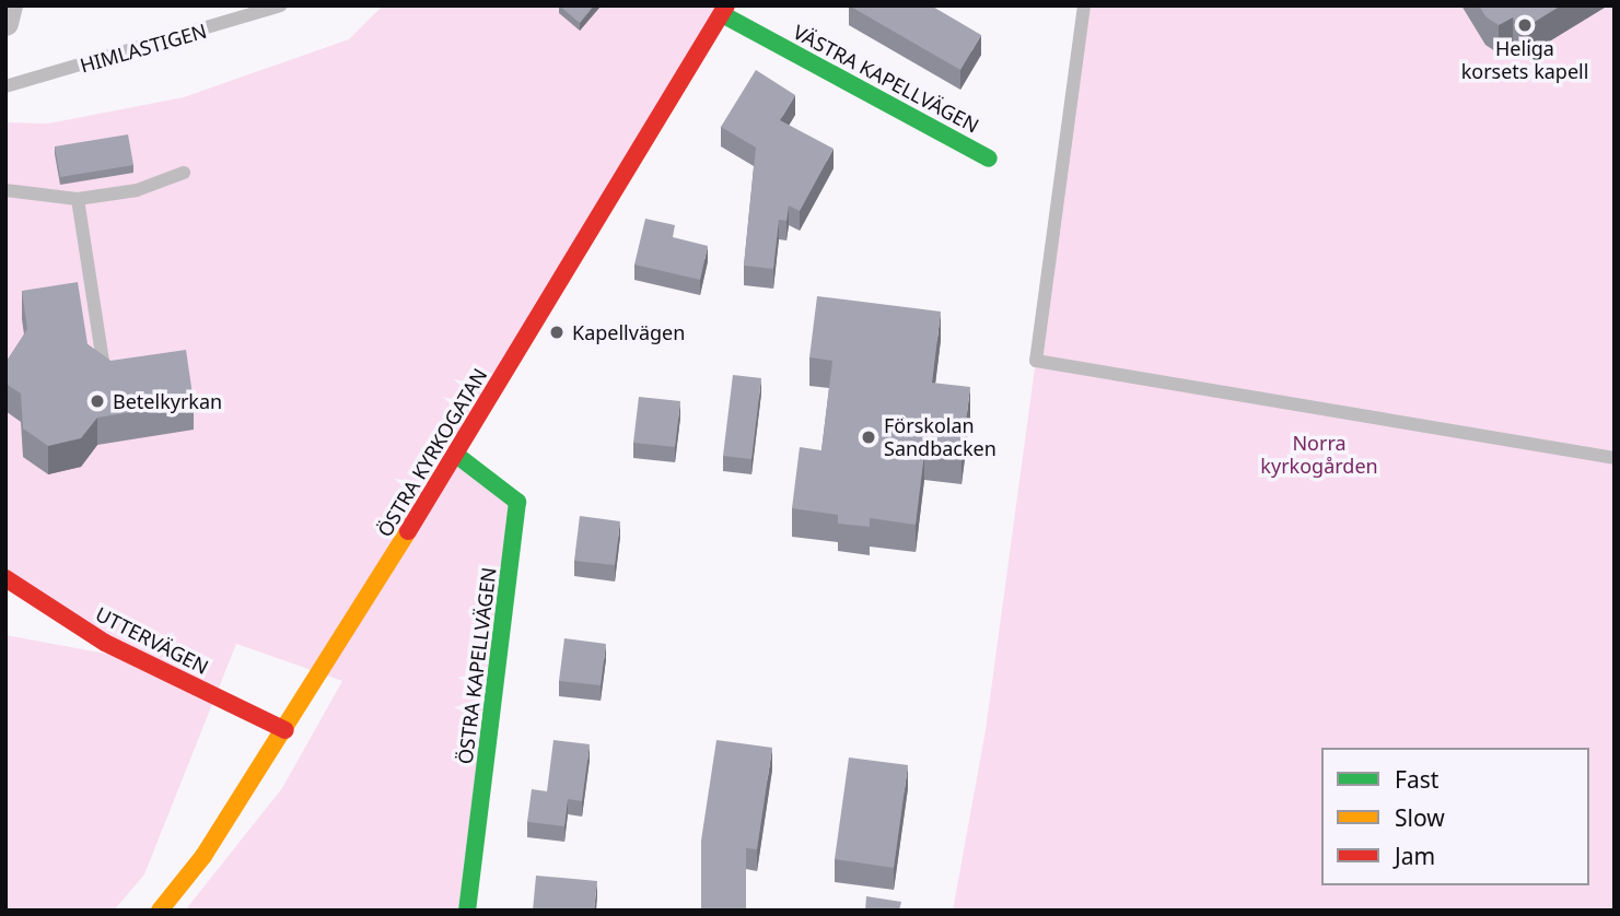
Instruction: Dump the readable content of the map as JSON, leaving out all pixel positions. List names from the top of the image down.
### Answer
{
  "streets": {
    "street": [
      "VÄSTRA KAPELLVÄGEN",
      "ÖSTRA KYRKOGATAN",
      "UTTERVÄGEN",
      "ÖSTRA KAPELLVÄGEN"
    ],
    "lane": ["HIMLASTIGEN"]
  },
  "crossings": [
    ["VÄSTRA KAPELLVÄGEN", "ÖSTRA KYRKOGATAN"],
    ["ÖSTRA KYRKOGATAN", "UTTERVÄGEN"],
    ["ÖSTRA KYRKOGATAN", "ÖSTRA KAPELLVÄGEN"]
  ],
  "parks": ["Norra kyrkogården"],
  "places": [
    "Heliga korsets kapell",
    "Kapellvägen",
    "Betelkyrkan",
    "Förskolan Sandbacken"
  ],
  "legend": ["Fast", "Slow", "Jam"]
}
